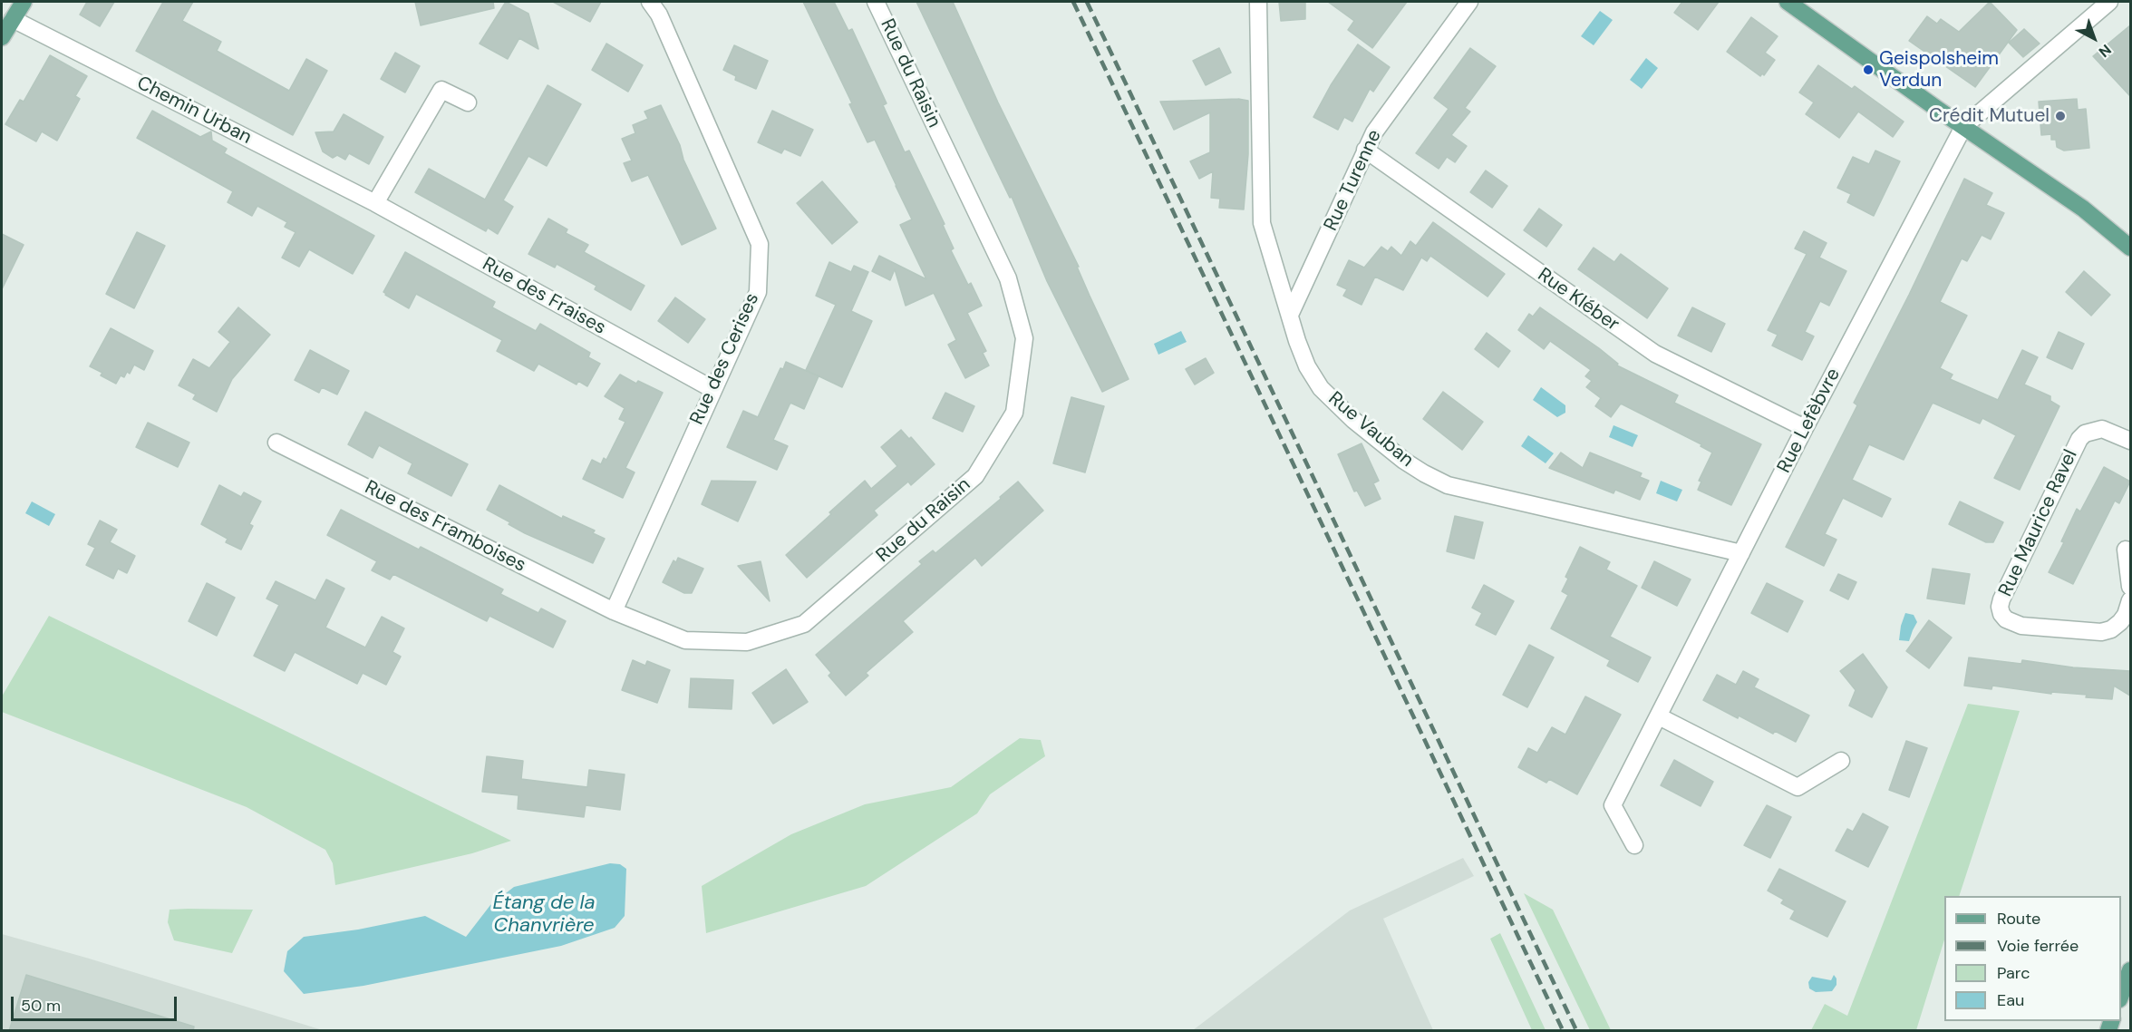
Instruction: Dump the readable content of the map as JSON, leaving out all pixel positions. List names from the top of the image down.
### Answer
{
  "streets": {
    "street": [
      "Rue du Raisin",
      "Chemin Urban",
      "Rue Turenne",
      "Rue des Fraises",
      "Rue Kléber",
      "Rue des Cerises",
      "Rue Lefèbvre",
      "Rue Vauban",
      "Rue Maurice Ravel",
      "Rue des Framboises"
    ]
  },
  "crossings": [
    ["Rue du Raisin", "Rue des Cerises"],
    ["Rue du Raisin", "Rue des Framboises"],
    ["Chemin Urban", "Rue des Fraises"],
    ["Rue Turenne", "Rue Kléber"],
    ["Rue Turenne", "Rue Vauban"],
    ["Rue des Fraises", "Rue des Cerises"],
    ["Rue Kléber", "Rue Lefèbvre"],
    ["Rue des Cerises", "Rue des Framboises"],
    ["Rue Lefèbvre", "Rue Vauban"]
  ],
  "water": ["Étang de la Chanvrière"],
  "places": ["Geispolsheim Verdun", "Crédit Mutuel"],
  "legend": [
    "Route",
    "Voie ferrée",
    "Parc",
    "Eau"
  ],
  "scale_bar": "50 m",
  "north": "bottom right"
}
